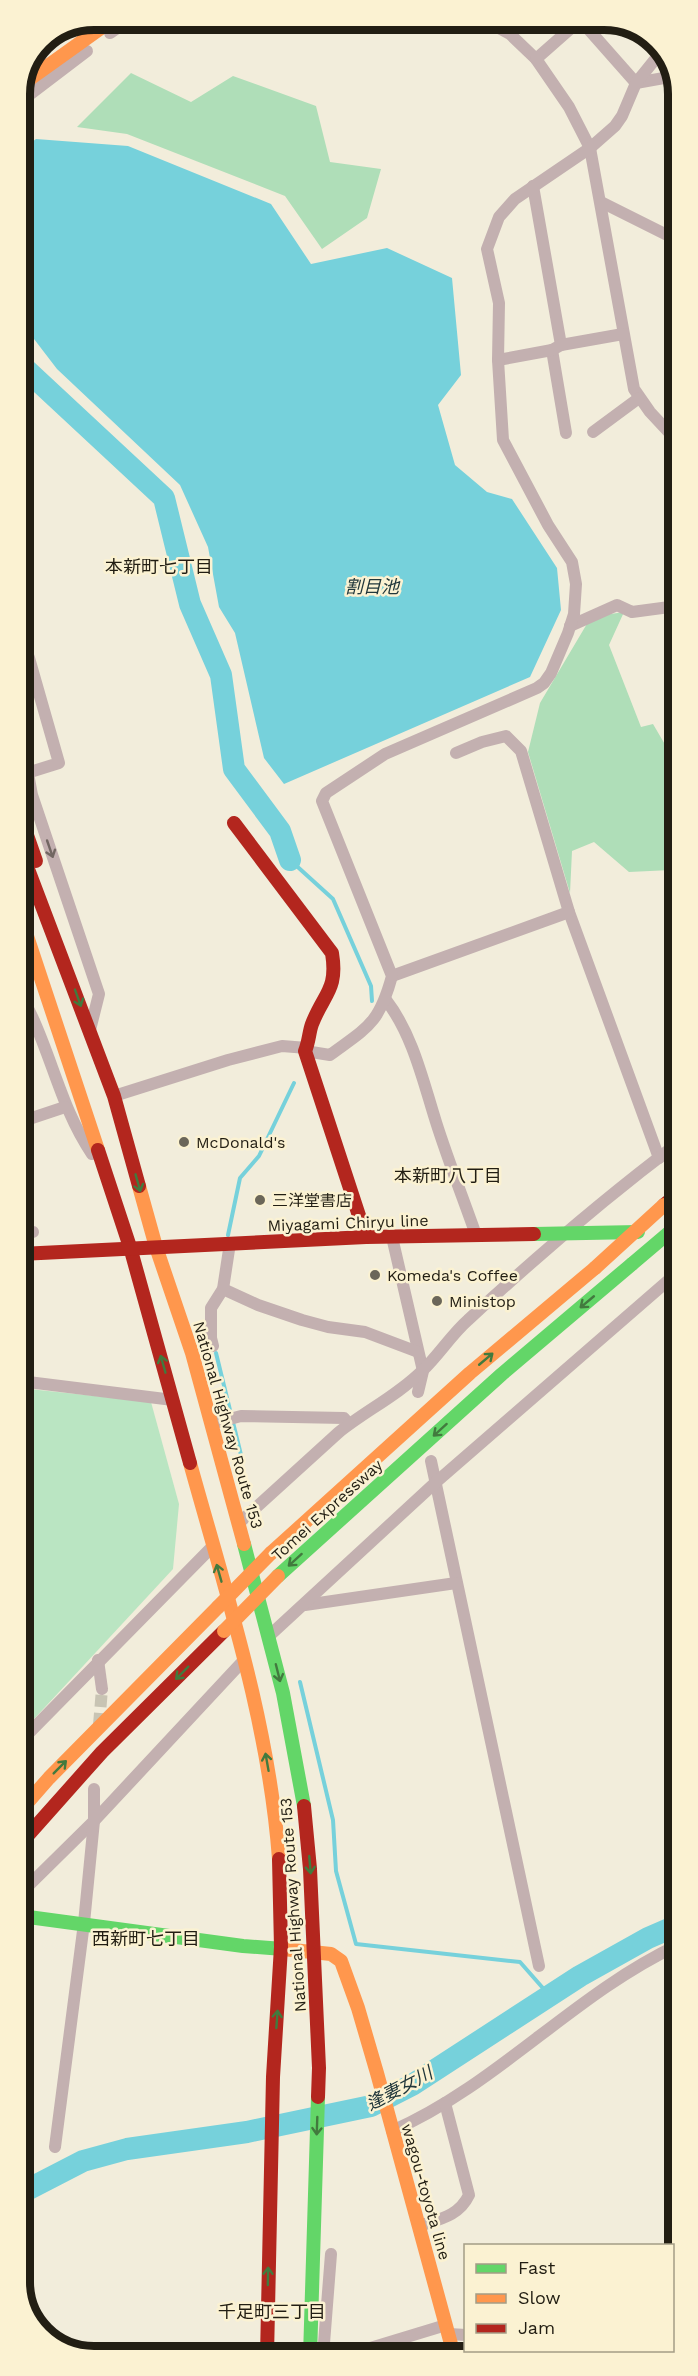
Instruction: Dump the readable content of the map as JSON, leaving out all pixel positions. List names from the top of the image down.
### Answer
{
  "streets": {
    "main road": [
      "Miyagami Chiryu line",
      "National Highway Route 153",
      "Tomei Expressway",
      "wagou-toyota line"
    ]
  },
  "crossings": [
    ["Miyagami Chiryu line", "National Highway Route 153"],
    ["National Highway Route 153", "wagou-toyota line"]
  ],
  "districts": [
    "本新町七丁目",
    "本新町八丁目",
    "西新町七丁目",
    "千足町三丁目"
  ],
  "water": ["割目池", "逢妻女川"],
  "places": [
    "McDonald's",
    "三洋堂書店",
    "Komeda's Coffee",
    "Ministop"
  ],
  "legend": ["Fast", "Slow", "Jam"]
}
